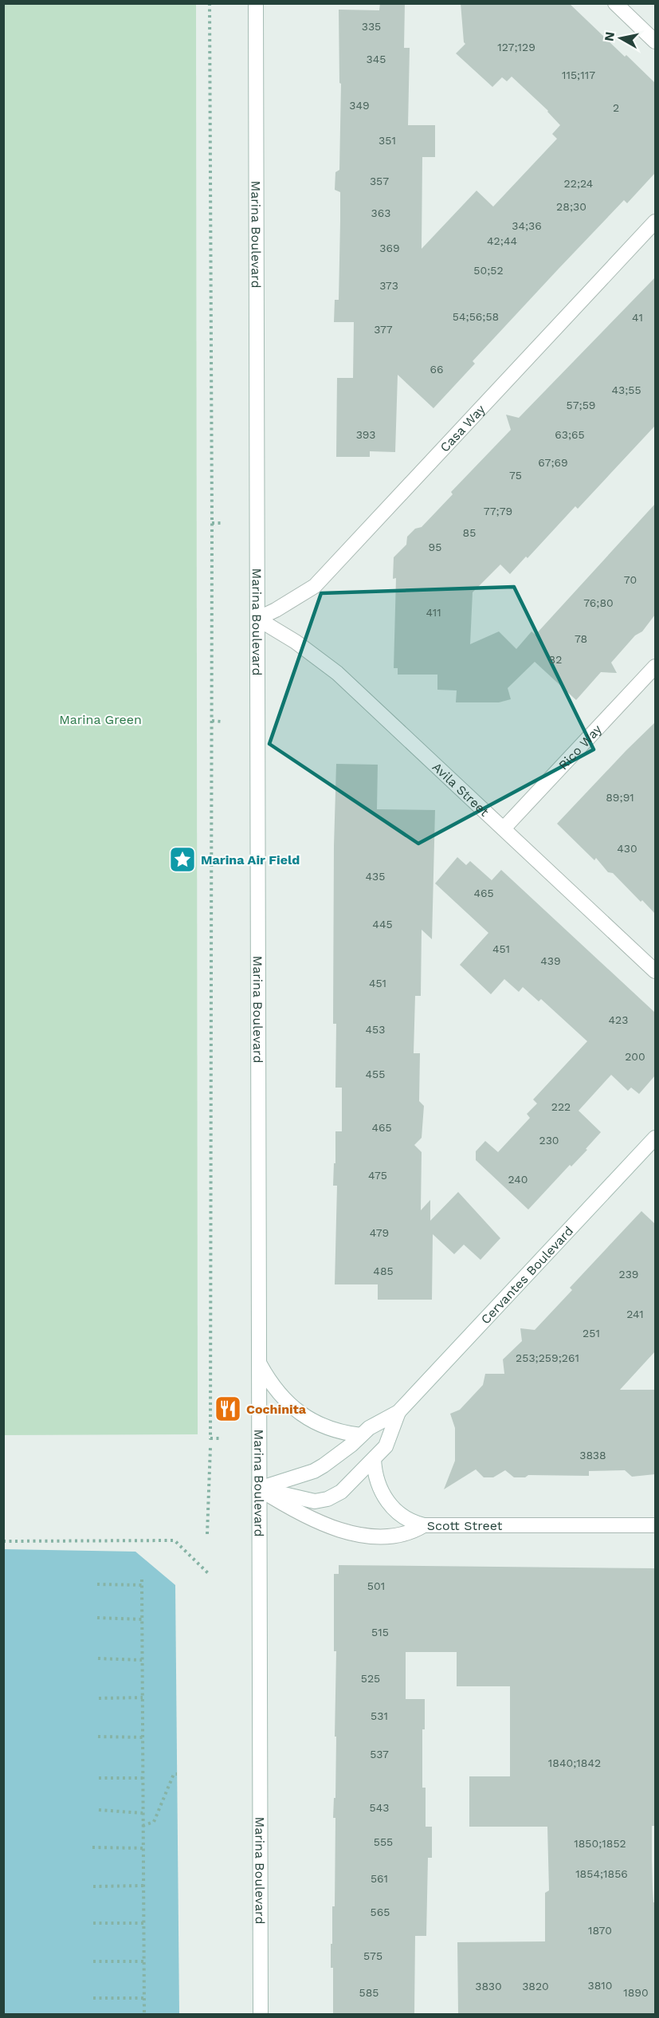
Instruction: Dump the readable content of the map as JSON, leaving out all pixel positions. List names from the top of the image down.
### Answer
{
  "streets": {
    "street": [
      "Marina Boulevard",
      "Casa Way",
      "Rico Way",
      "Avila Street",
      "Cervantes Boulevard",
      "Scott Street"
    ]
  },
  "crossings": [
    ["Marina Boulevard", "Casa Way"],
    ["Marina Boulevard", "Avila Street"],
    ["Marina Boulevard", "Cervantes Boulevard"],
    ["Marina Boulevard", "Scott Street"],
    ["Casa Way", "Avila Street"],
    ["Rico Way", "Avila Street"],
    ["Cervantes Boulevard", "Scott Street"]
  ],
  "parks": ["Marina Green"],
  "places": {
    "place": ["Marina Air Field"],
    "restaurant": ["Cochinita"]
  },
  "house_numbers": [
    "335",
    "127;129",
    "345",
    "115;117",
    "349",
    "2",
    "351",
    "357",
    "22;24",
    "28;30",
    "363",
    "34;36",
    "42;44",
    "369",
    "50;52",
    "373",
    "54;56;58",
    "41",
    "377",
    "66",
    "43;55",
    "57;59",
    "393",
    "63;65",
    "67;69",
    "75",
    "77;79",
    "85",
    "95",
    "70",
    "76;80",
    "411",
    "78",
    "82",
    "89;91",
    "430",
    "435",
    "465",
    "445",
    "451",
    "439",
    "451",
    "423",
    "453",
    "200",
    "455",
    "222",
    "465",
    "230",
    "475",
    "240",
    "479",
    "485",
    "239",
    "241",
    "251",
    "253;259;261",
    "3838",
    "501",
    "515",
    "525",
    "531",
    "537",
    "1840;1842",
    "543",
    "555",
    "1850;1852",
    "1854;1856",
    "561",
    "565",
    "1870",
    "575",
    "3810",
    "3830",
    "3820",
    "585",
    "1890"
  ],
  "north": "left"
}
